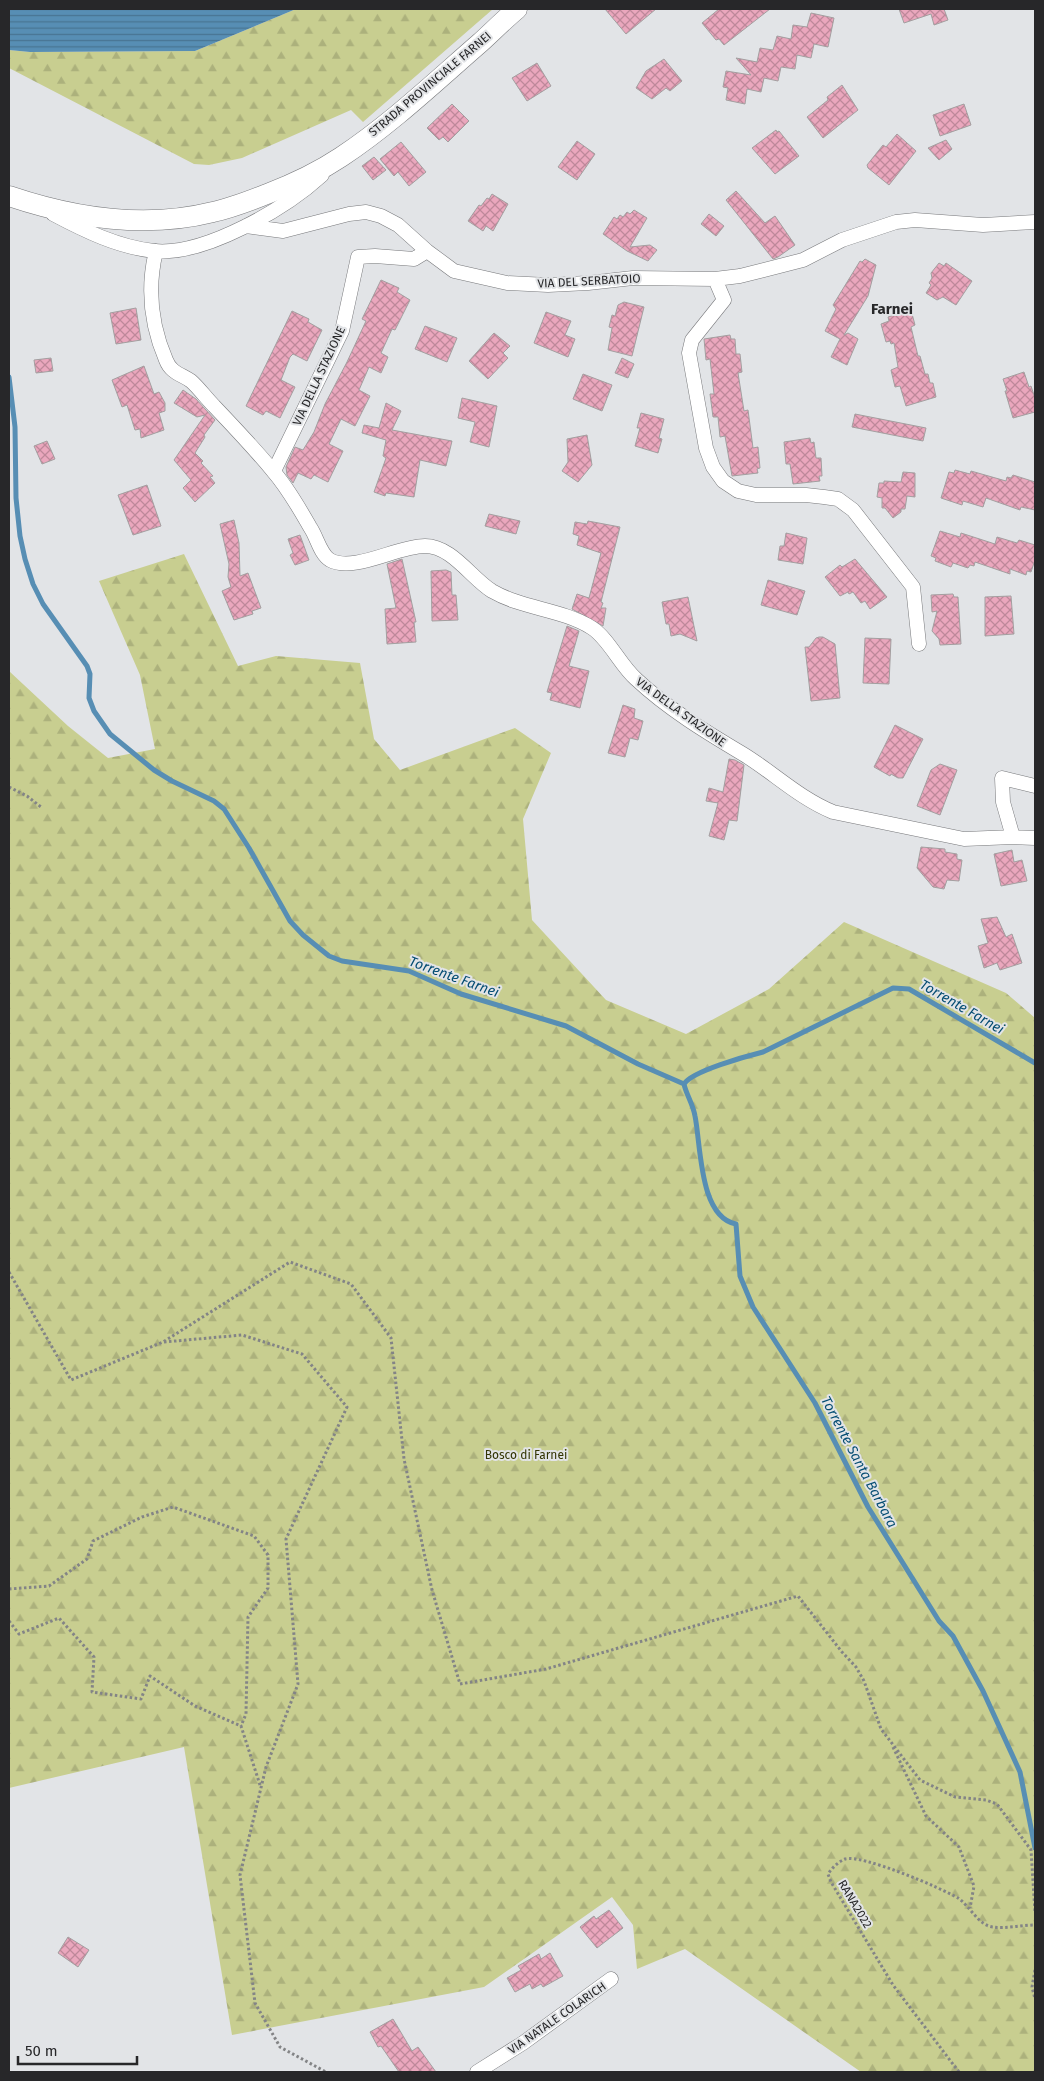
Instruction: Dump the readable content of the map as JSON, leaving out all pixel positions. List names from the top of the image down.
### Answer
{
  "streets": {
    "main road": ["STRADA PROVINCIALE FARNEI"],
    "street": ["VIA DEL SERBATOIO", "VIA DELLA STAZIONE", "VIA NATALE COLARICH"],
    "path": ["RANA2022"]
  },
  "crossings": [
    ["STRADA PROVINCIALE FARNEI", "VIA DEL SERBATOIO"],
    ["STRADA PROVINCIALE FARNEI", "VIA DELLA STAZIONE"],
    ["VIA DEL SERBATOIO", "VIA DELLA STAZIONE"]
  ],
  "districts": ["Farnei"],
  "water": ["Torrente Farnei", "Torrente Santa Barbara"],
  "parks": ["Bosco di Farnei"],
  "scale_bar": "50 m"
}
